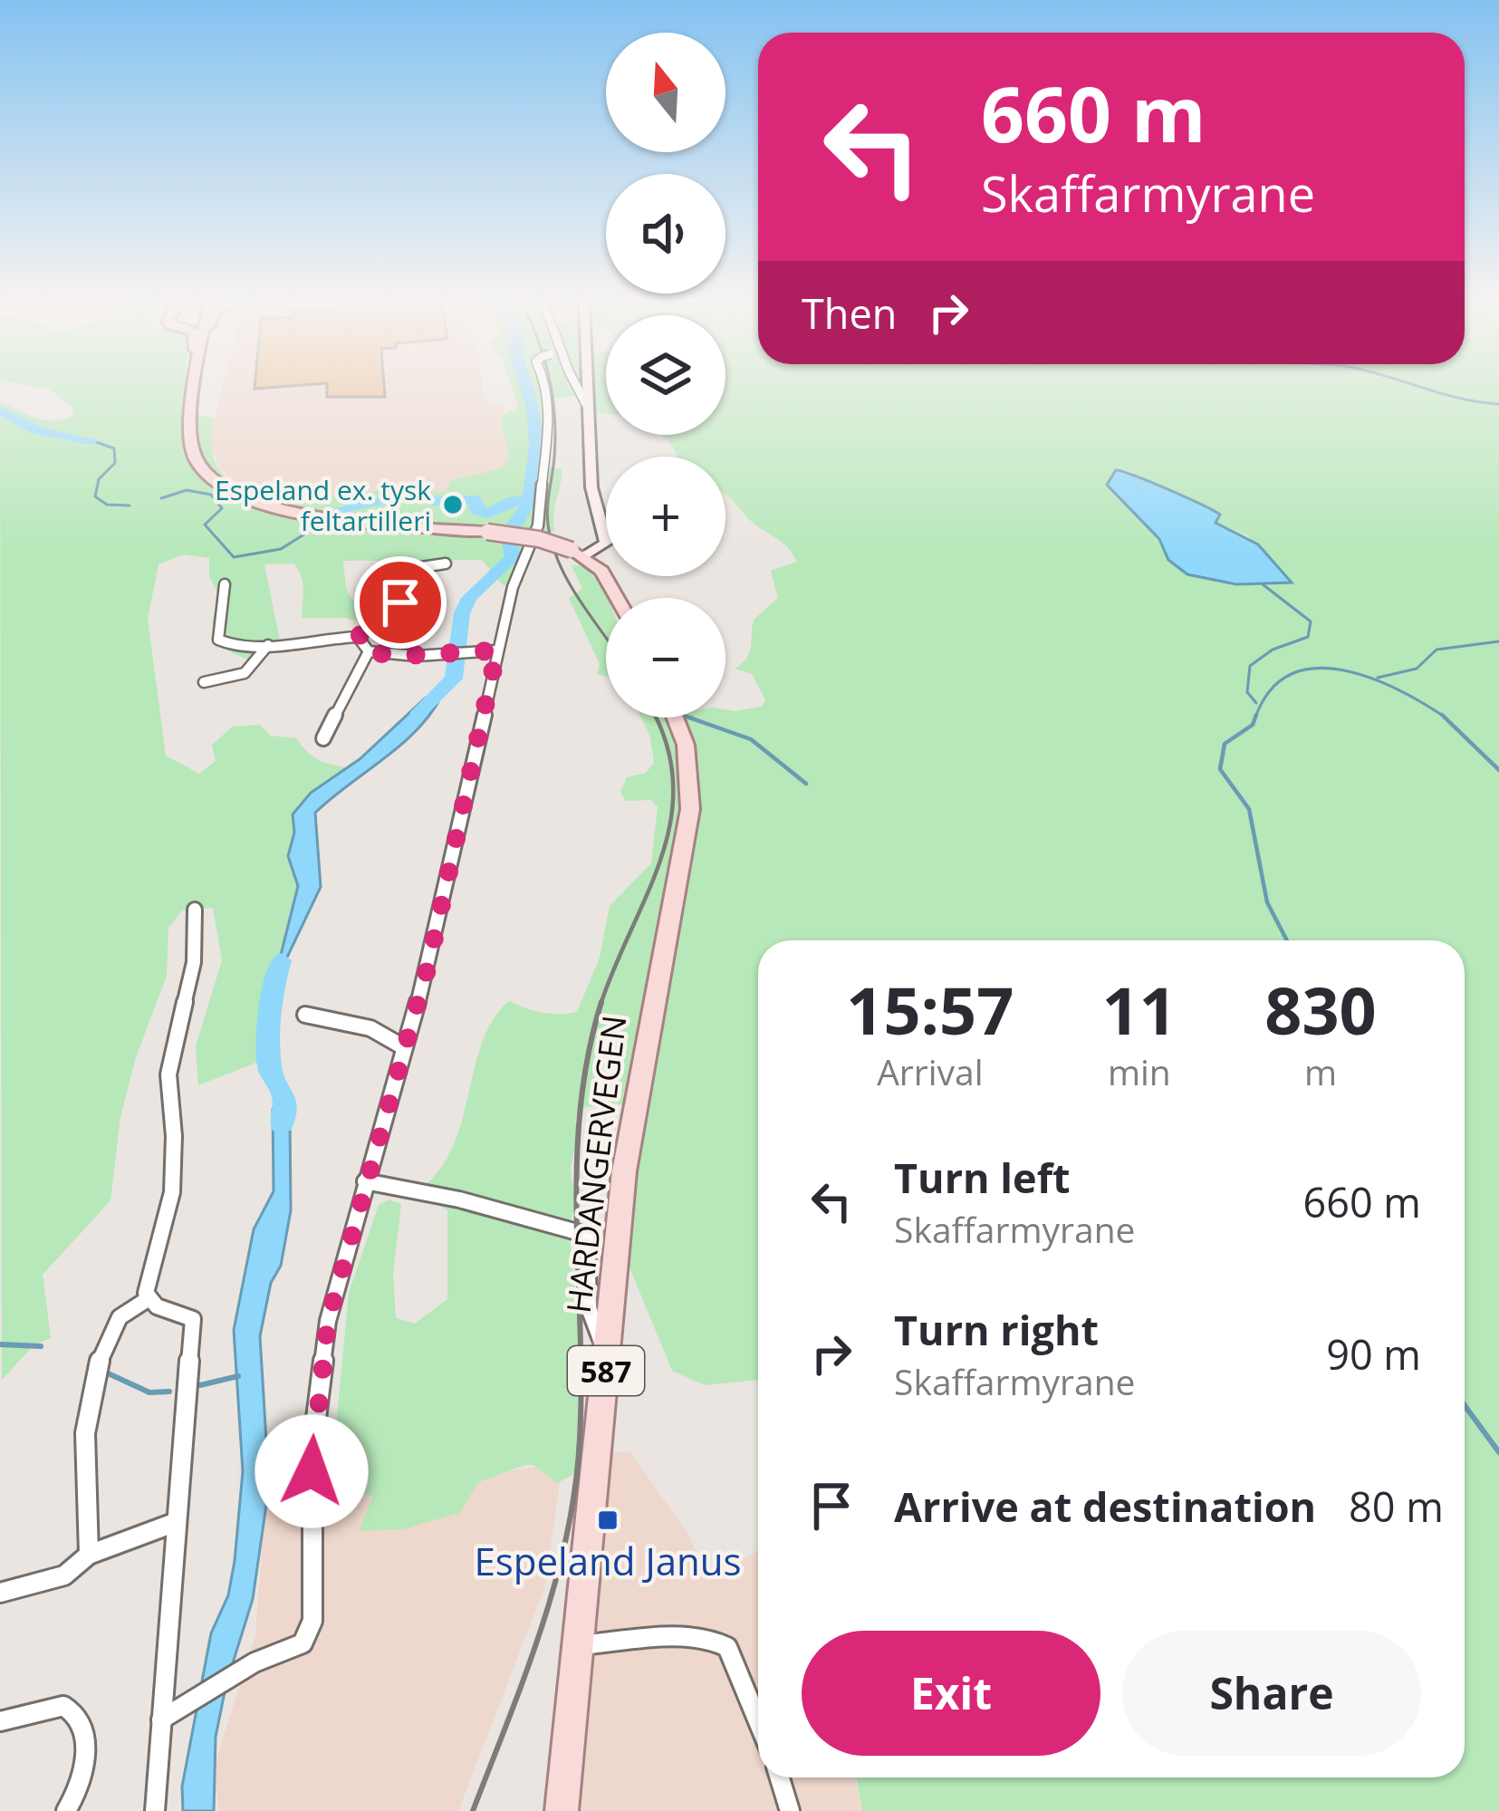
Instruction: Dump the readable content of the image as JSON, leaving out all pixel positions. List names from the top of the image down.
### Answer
{
  "streets": {
    "main road": ["HARDANGERVEGEN", "587"]
  },
  "places": {
    "other": ["Espeland ex. tysk feltartilleri"],
    "transit": ["Espeland Janus"]
  },
  "north": "top",
  "page": {
    "map_buttons": ["+", "−"],
    "turn": ["660 m", "Skaffarmyrane"],
    "then": "Then",
    "eta": [
      "15:57",
      "Arrival",
      "11",
      "min",
      "830",
      "m"
    ],
    "list": [
      {
        "name": "Turn left",
        "note": "Skaffarmyrane",
        "value": "660 m"
      },
      {
        "name": "Turn right",
        "note": "Skaffarmyrane",
        "value": "90 m"
      },
      {
        "name": "Arrive at destination",
        "value": "80 m"
      }
    ],
    "buttons": ["Exit", "Share"]
  }
}
